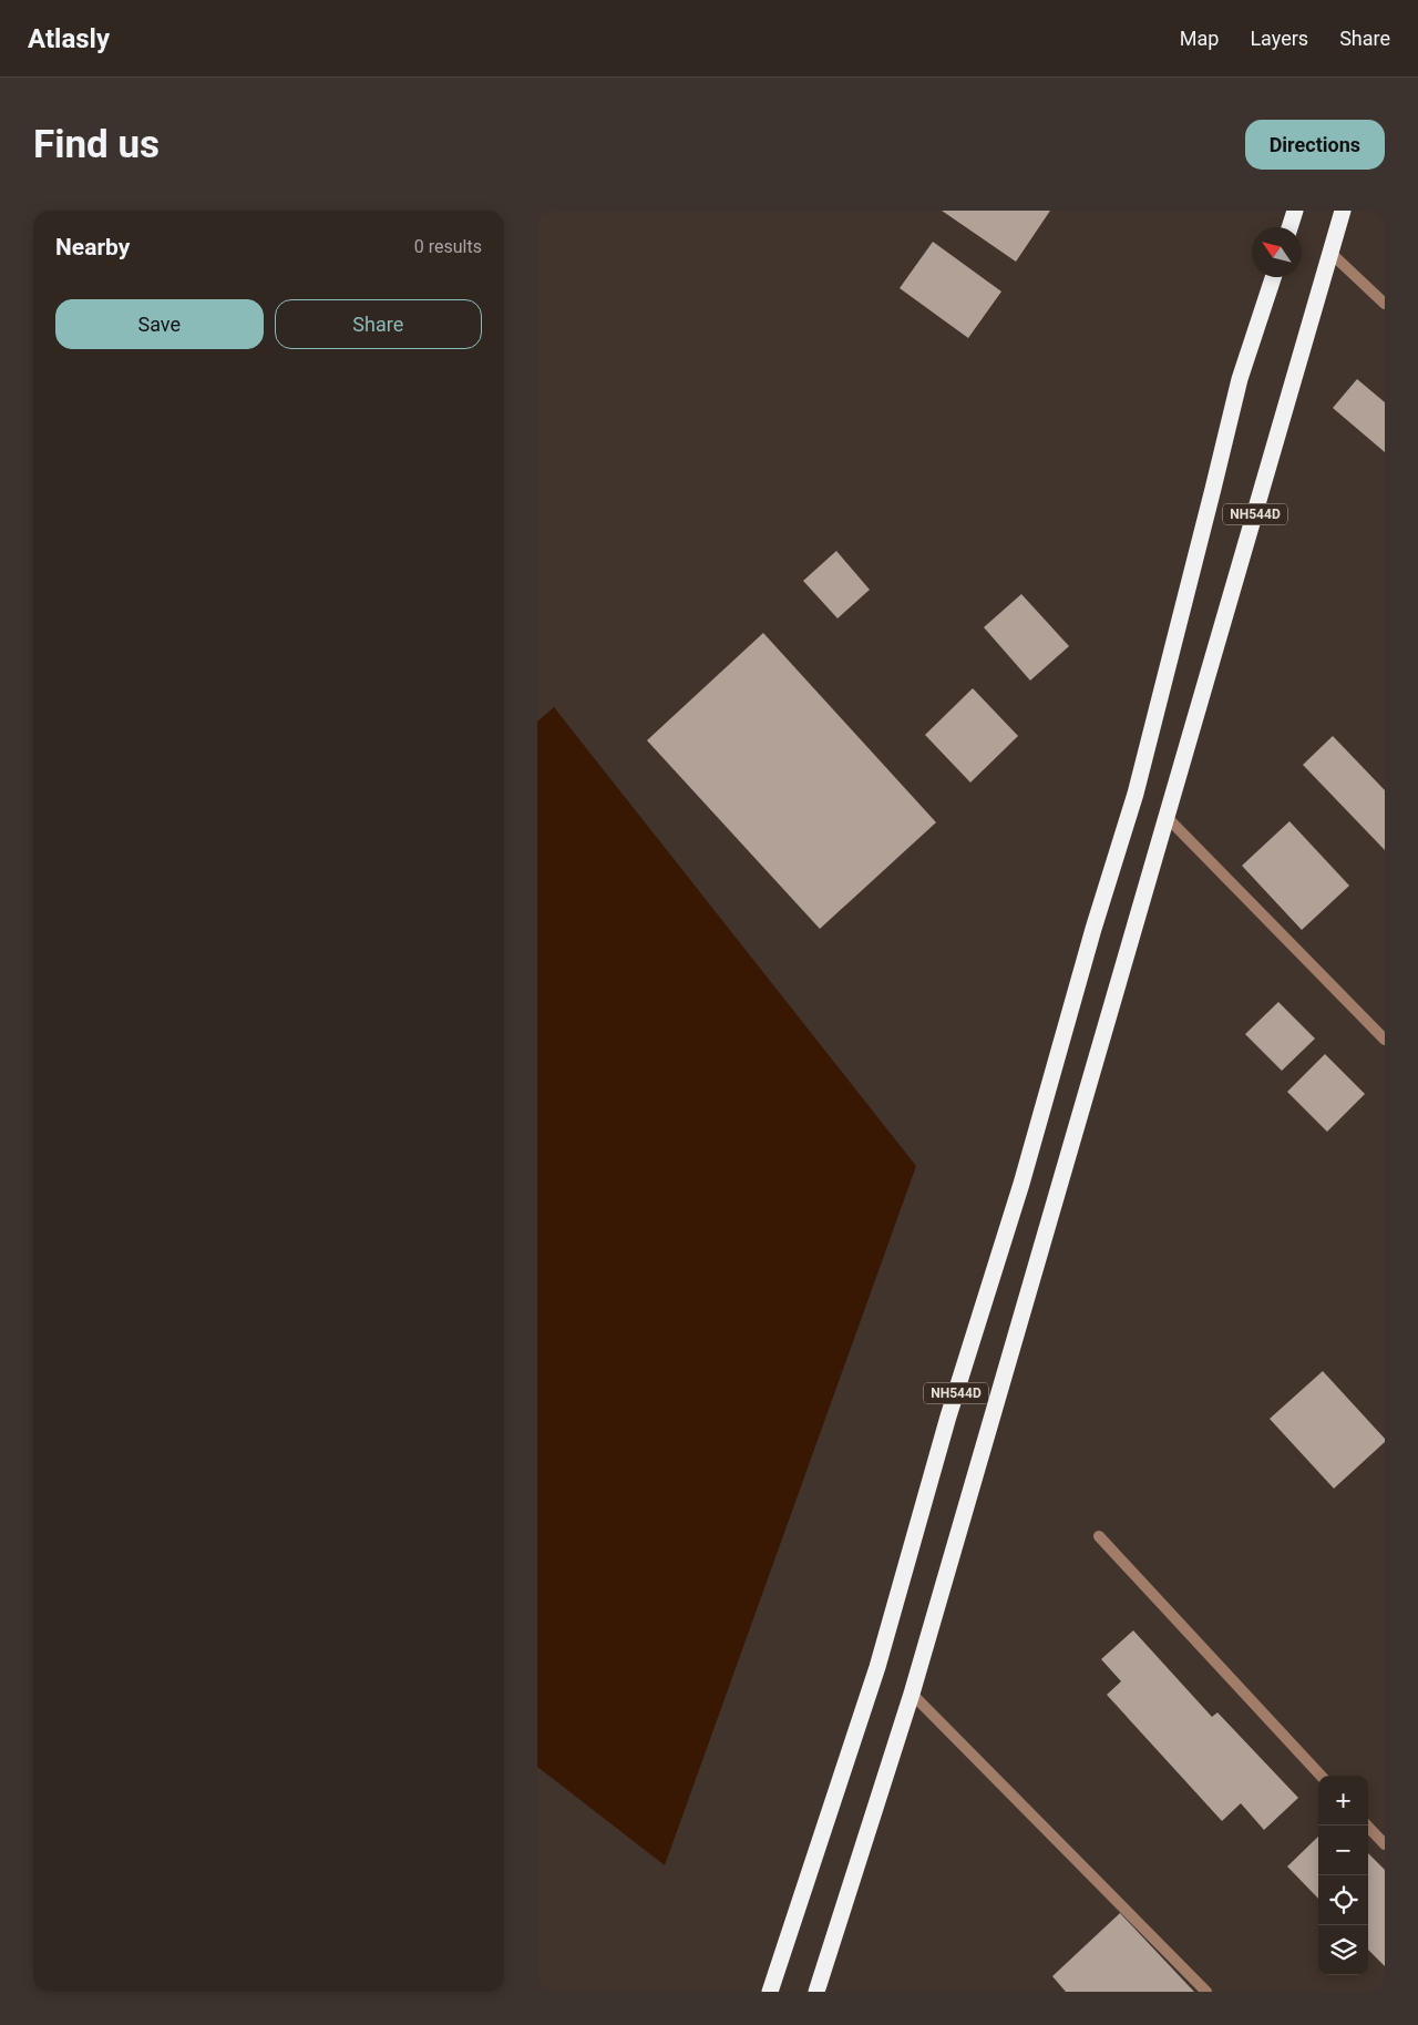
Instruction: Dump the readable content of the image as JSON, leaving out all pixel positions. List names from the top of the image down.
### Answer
{
  "streets": {
    "highway": ["NH544D"]
  },
  "north": "top left",
  "page": {
    "header": "Atlasly",
    "nav": ["Map", "Layers", "Share"],
    "buttons": [
      "Directions",
      ["Save", "Share"]
    ],
    "title": "Find us",
    "heading": ["Nearby", "0 results"],
    "map_buttons": ["+", "−"]
  }
}
